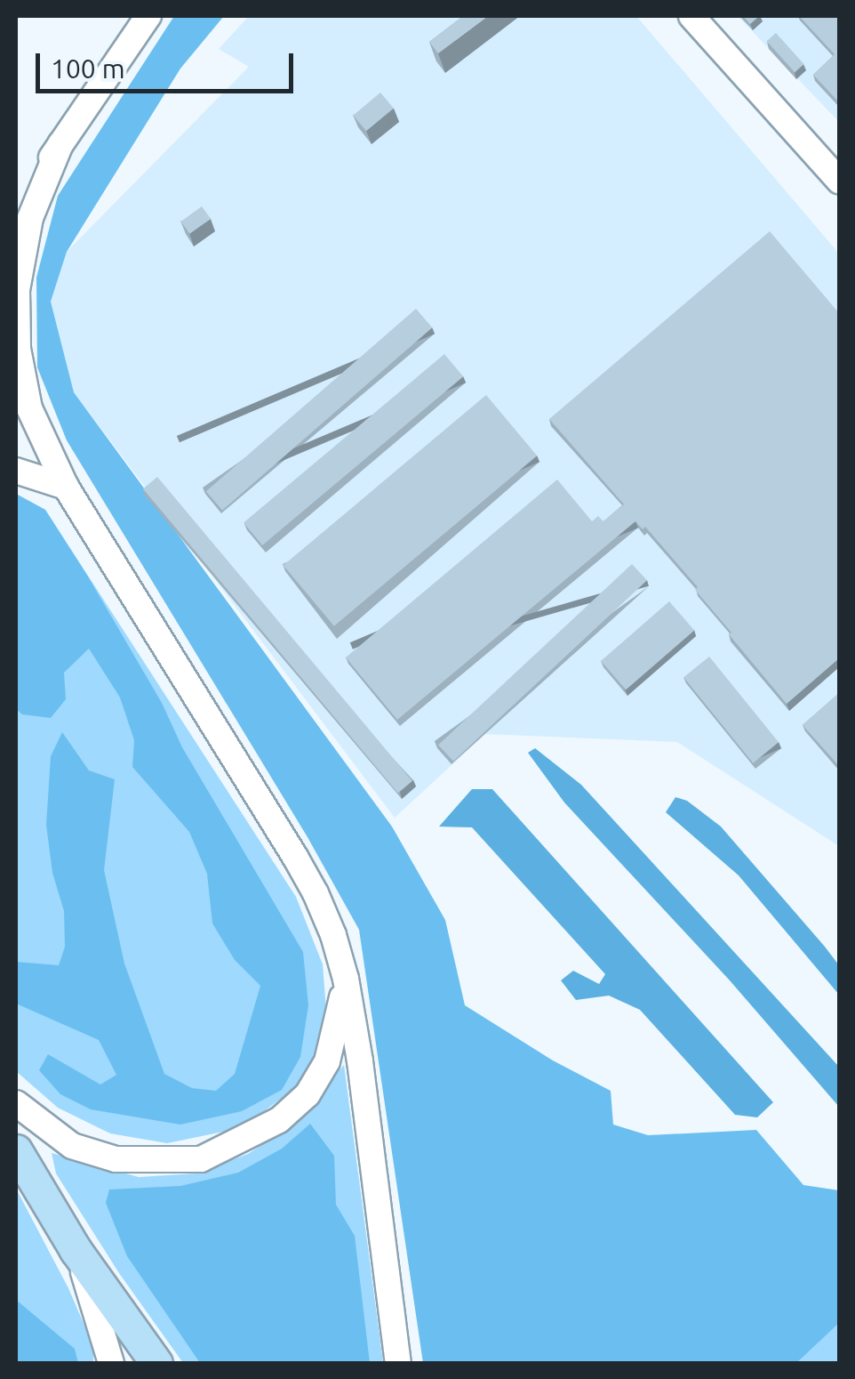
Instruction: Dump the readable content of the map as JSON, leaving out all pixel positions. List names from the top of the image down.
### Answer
{
  "scale_bar": "100 m"
}
